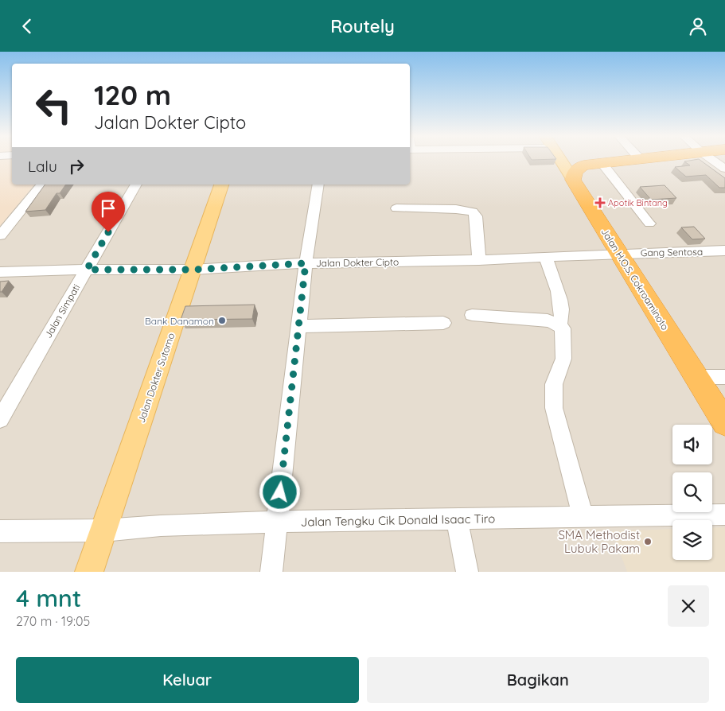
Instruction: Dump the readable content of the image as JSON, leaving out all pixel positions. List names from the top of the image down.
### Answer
{
  "streets": {
    "highway": ["Jalan H.O.S. Cokroaminoto"],
    "main road": ["Jalan Dokter Sutomo"],
    "street": [
      "Gang Sentosa",
      "Jalan Dokter Cipto",
      "Jalan Simpati",
      "Jalan Tengku Cik Donald Isaac Tiro"
    ]
  },
  "crossings": [
    ["Gang Sentosa", "Jalan Dokter Cipto"],
    ["Gang Sentosa", "Jalan H.O.S. Cokroaminoto"],
    ["Jalan Dokter Cipto", "Jalan H.O.S. Cokroaminoto"],
    ["Jalan Dokter Cipto", "Jalan Simpati"],
    ["Jalan Dokter Cipto", "Jalan Dokter Sutomo"],
    ["Jalan Dokter Sutomo", "Jalan Tengku Cik Donald Isaac Tiro"]
  ],
  "places": {
    "health": ["Apotik Bintang"],
    "other": ["Bank Danamon", "SMA Methodist Lubuk Pakam"]
  },
  "page": {
    "header": "Routely",
    "turn": ["120 m", "Jalan Dokter Cipto"],
    "then": "Lalu",
    "heading": ["4 mnt", "270 m · 19:05"],
    "buttons": ["Keluar", "Bagikan"]
  }
}
